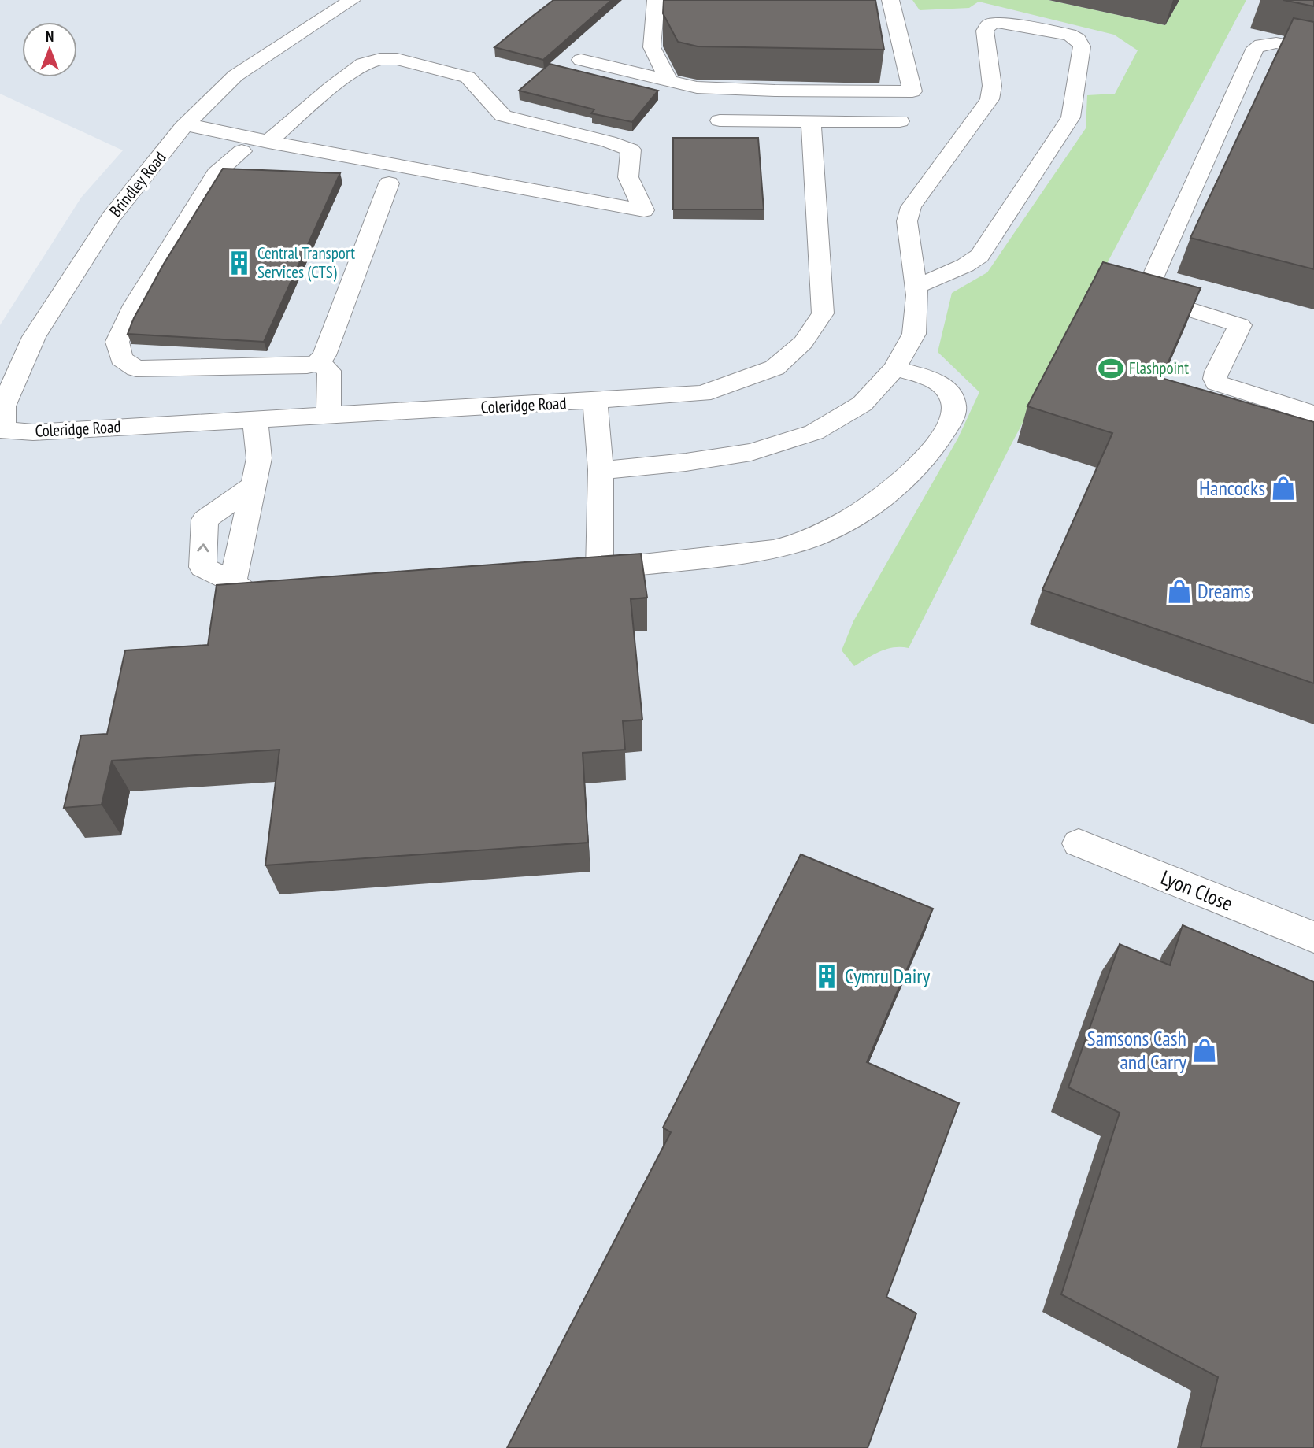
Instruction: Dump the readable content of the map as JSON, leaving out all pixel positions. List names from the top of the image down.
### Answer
{
  "streets": {
    "street": ["Brindley Road", "Coleridge Road", "Lyon Close"]
  },
  "crossings": [
    ["Brindley Road", "Coleridge Road"]
  ],
  "places": {
    "building": ["Central Transport Services (CTS)", "Cymru Dairy"],
    "sports": ["Flashpoint"],
    "shop": ["Hancocks", "Dreams", "Samsons Cash and Carry"]
  },
  "north": "top"
}
